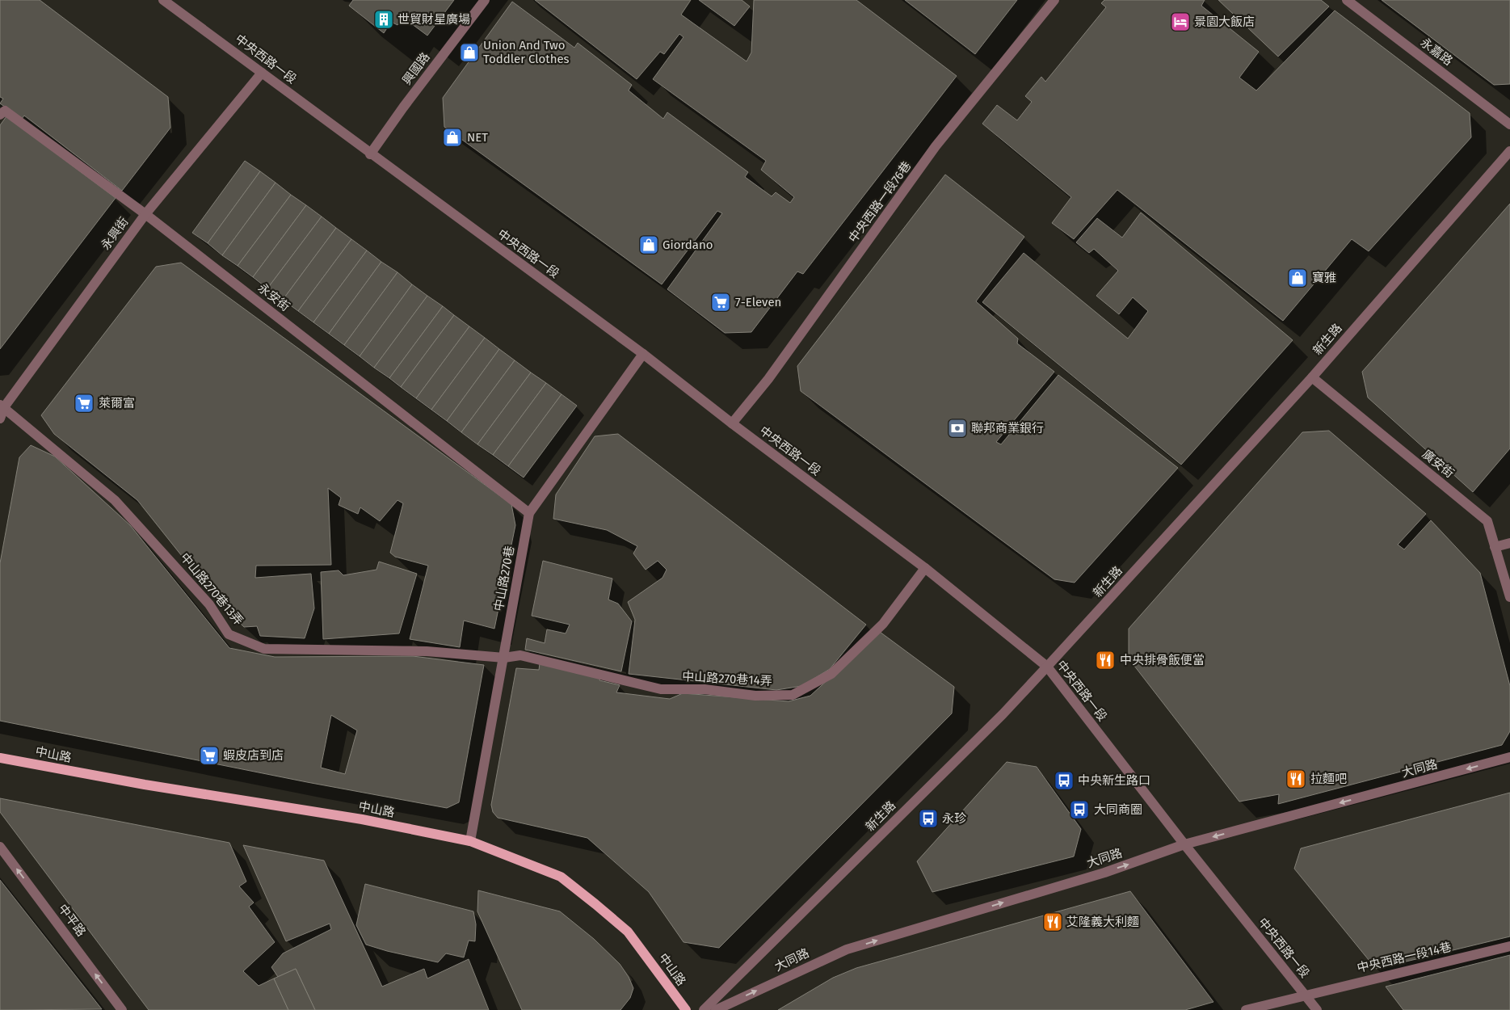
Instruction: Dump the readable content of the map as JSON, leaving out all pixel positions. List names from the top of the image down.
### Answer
{
  "streets": {
    "main road": ["中山路"],
    "street": [
      "永嘉路",
      "中央西路一段",
      "興國路",
      "中央西路一段76巷",
      "永興街",
      "永安街",
      "新生路",
      "廣安街",
      "中山路270巷",
      "中山路270巷13弄",
      "中山路270巷14弄",
      "大同路",
      "中平路",
      "中央西路一段14巷"
    ]
  },
  "crossings": [
    ["中央西路一段", "興國路"],
    ["中央西路一段", "中央西路一段76巷"],
    ["中央西路一段", "永興街"],
    ["中央西路一段", "新生路"],
    ["中央西路一段", "中山路270巷"],
    ["中央西路一段", "中山路270巷14弄"],
    ["中央西路一段", "大同路"],
    ["中央西路一段", "中央西路一段14巷"],
    ["永興街", "永安街"],
    ["永興街", "中山路270巷13弄"],
    ["永安街", "中山路270巷"],
    ["新生路", "廣安街"],
    ["中山路270巷", "中山路270巷13弄"],
    ["中山路270巷", "中山路270巷14弄"],
    ["中山路270巷", "中山路"],
    ["中山路270巷13弄", "中山路270巷14弄"]
  ],
  "one_way": ["中平路"],
  "places": {
    "building": ["世貿財星廣場"],
    "hotel": ["景園大飯店"],
    "shop": [
      "Union And Two Toddler Clothes",
      "NET",
      "Giordano",
      "寶雅"
    ],
    "supermarket": ["7-Eleven", "萊爾富", "蝦皮店到店"],
    "bank": ["聯邦商業銀行"],
    "restaurant": ["中央排骨飯便當", "拉麵吧", "艾隆義大利麵"],
    "bus stop": ["中央新生路口", "大同商圈", "永珍"]
  }
}
